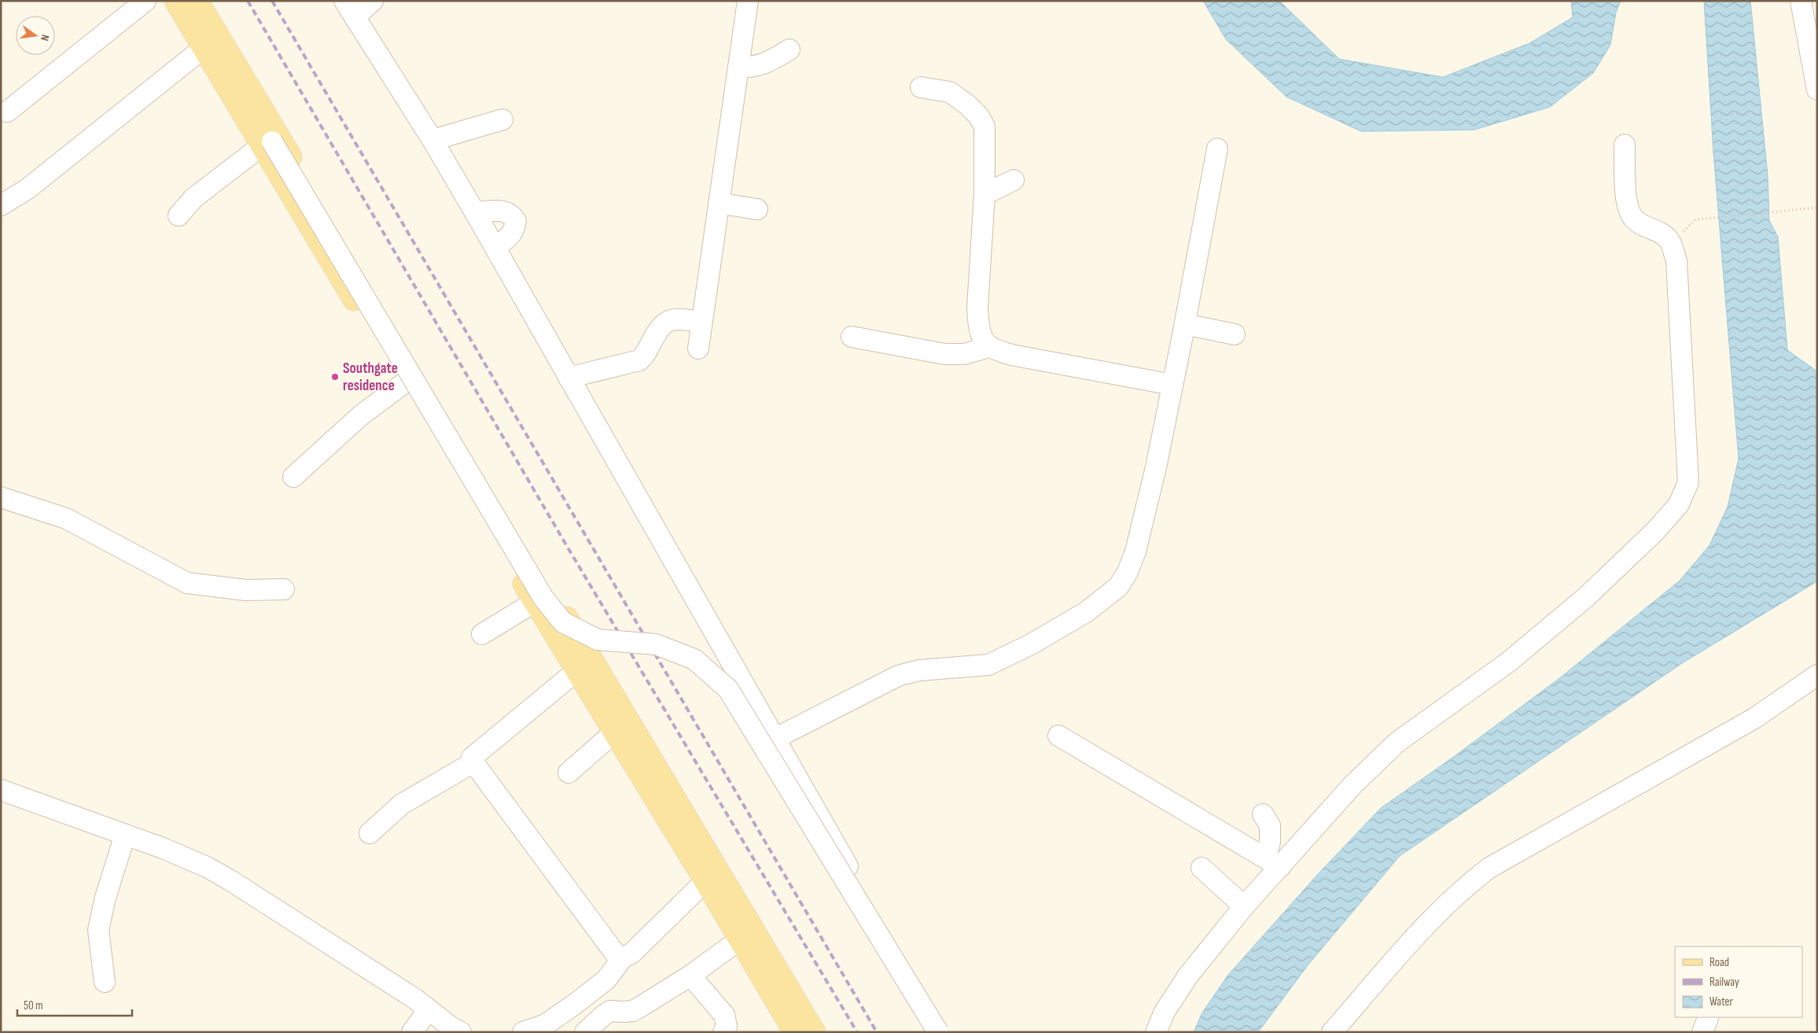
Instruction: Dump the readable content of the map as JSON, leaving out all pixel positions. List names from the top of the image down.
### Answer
{
  "places": ["Southgate residence"],
  "legend": ["Road", "Railway", "Water"],
  "scale_bar": "50 m",
  "north": "right"
}
